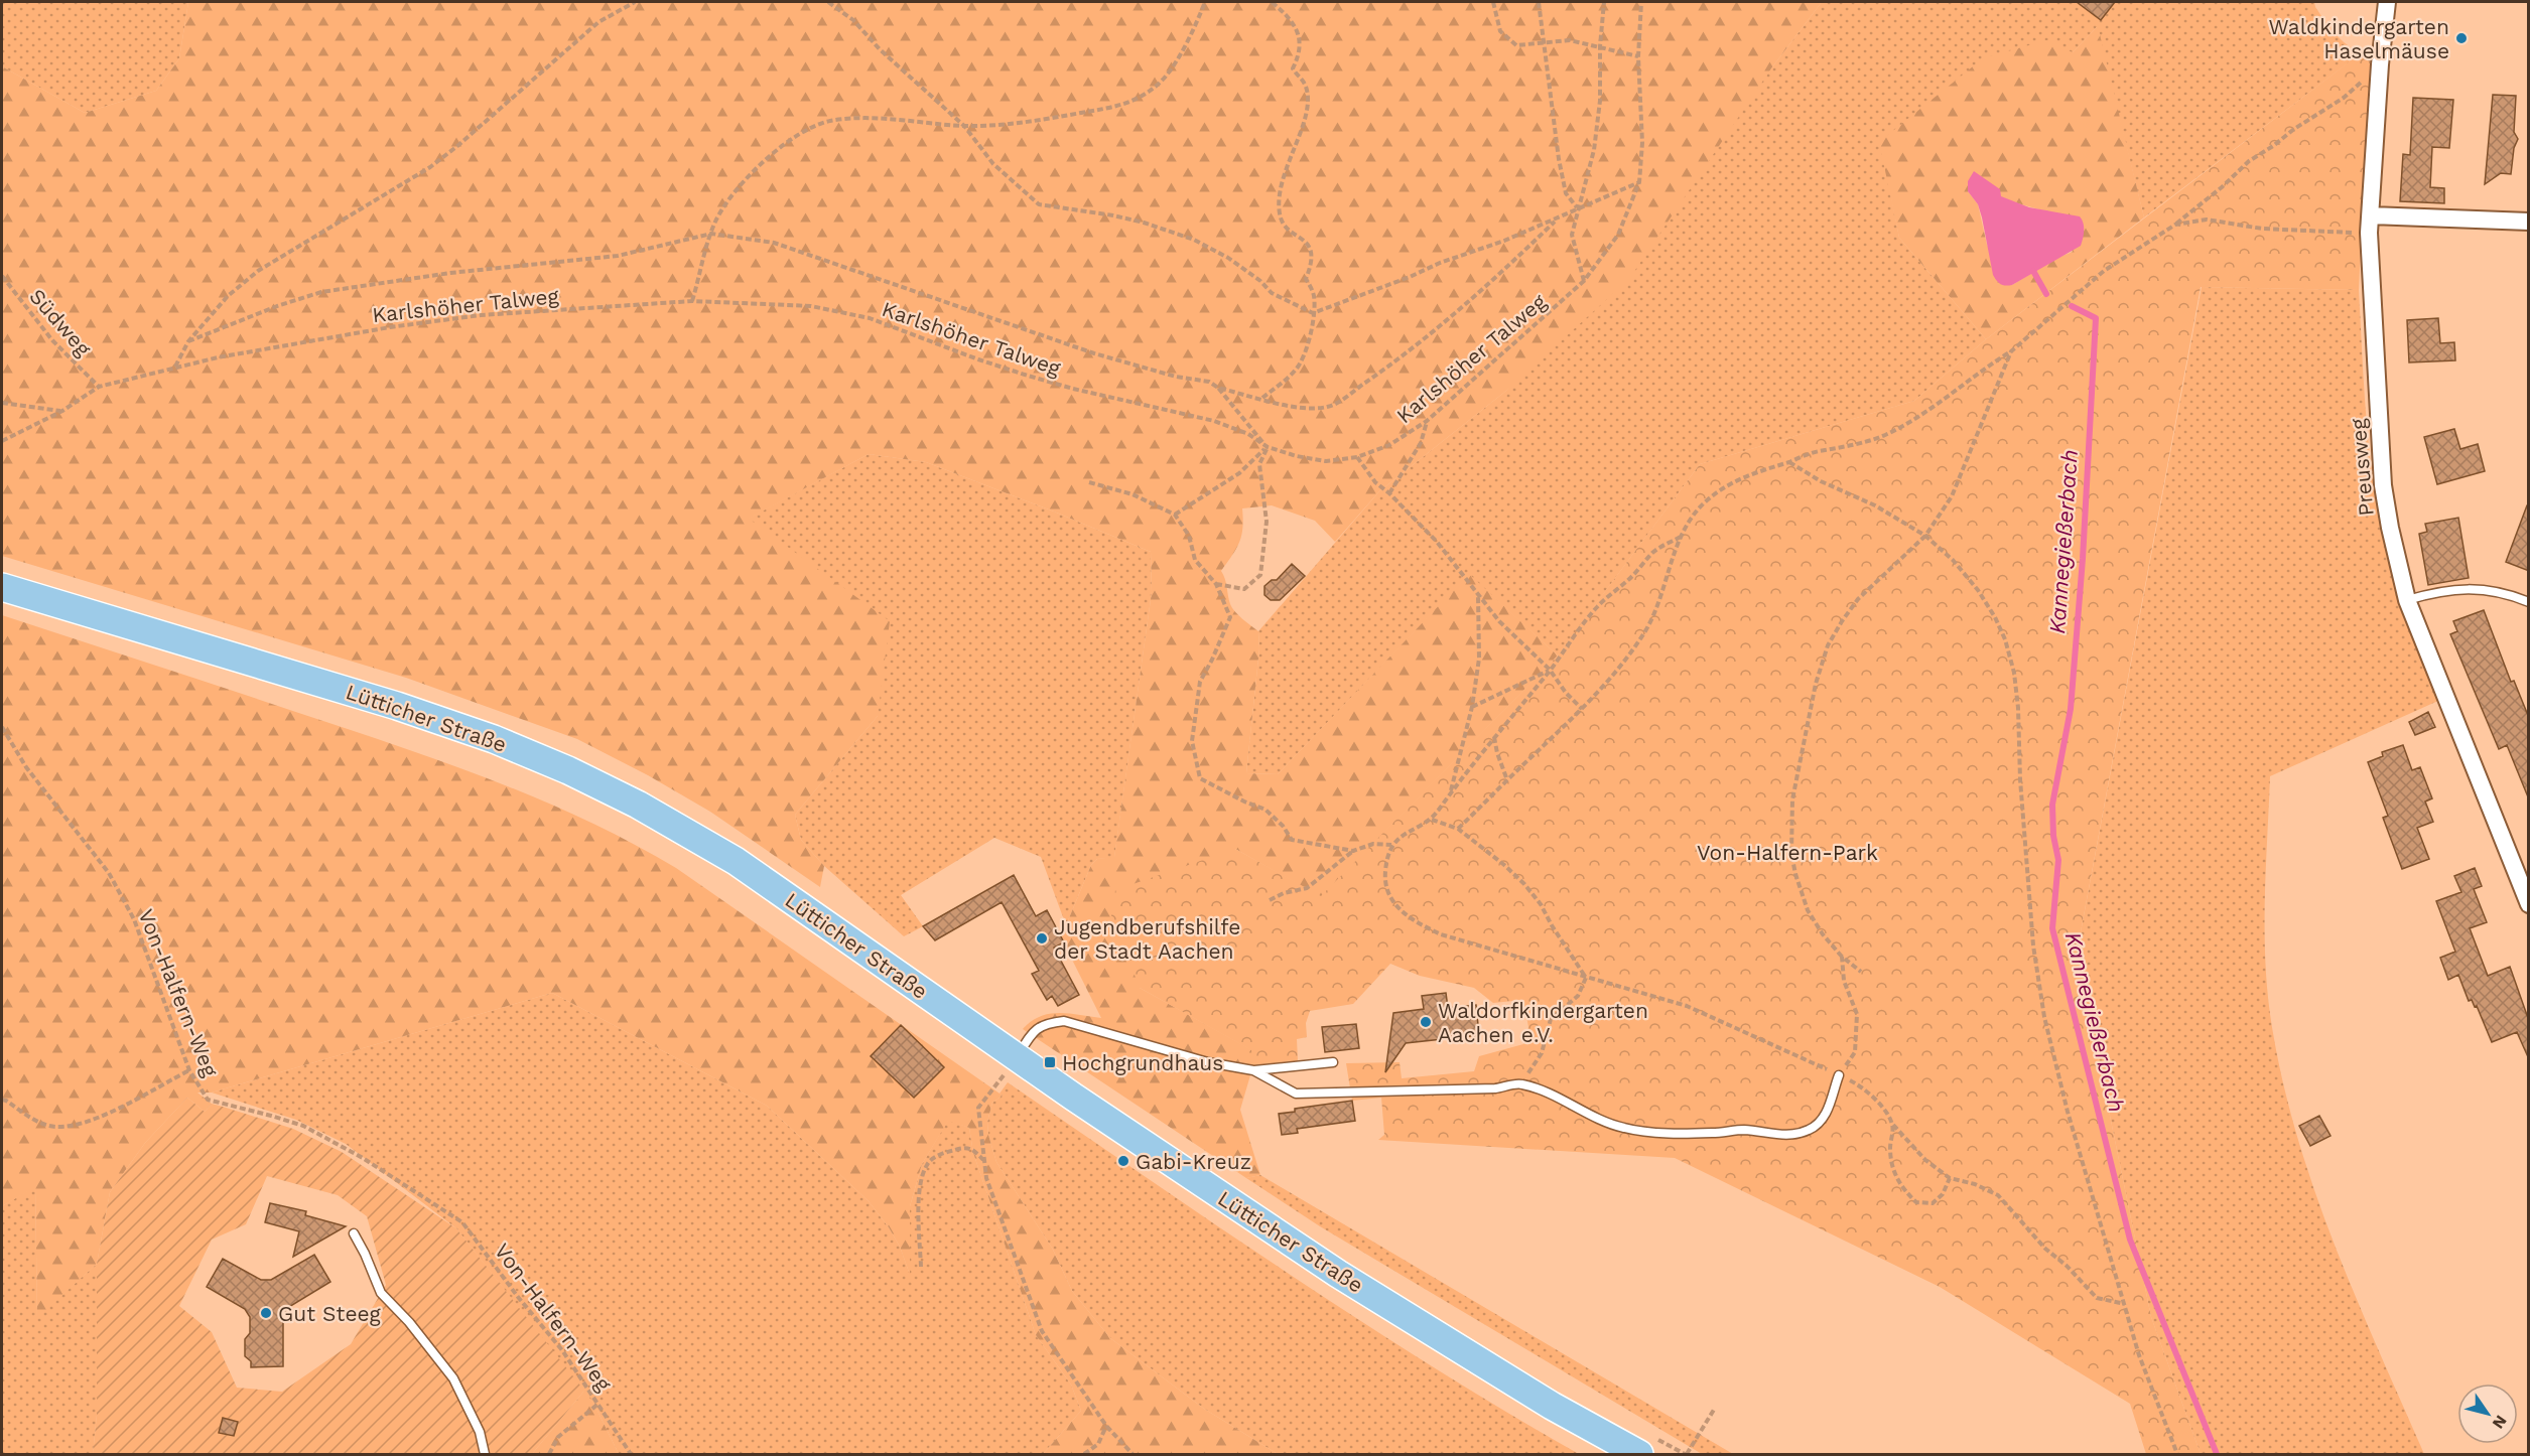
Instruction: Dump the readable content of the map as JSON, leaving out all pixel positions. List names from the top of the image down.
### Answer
{
  "streets": {
    "main road": ["Lütticher Straße"],
    "street": ["Preusweg"],
    "path": ["Karlshöher Talweg", "Südweg", "Von-Halfern-Weg"]
  },
  "crossings": [
    ["Karlshöher Talweg", "Südweg"]
  ],
  "water": ["Kannegießerbach"],
  "parks": ["Von-Halfern-Park"],
  "places": {
    "other": [
      "Waldkindergarten Haselmäuse",
      "Jugendberufshilfe der Stadt Aachen",
      "Waldorfkindergarten Aachen e.V.",
      "Gabi-Kreuz",
      "Gut Steeg"
    ],
    "transit": ["Hochgrundhaus"]
  },
  "north": "bottom right"
}
